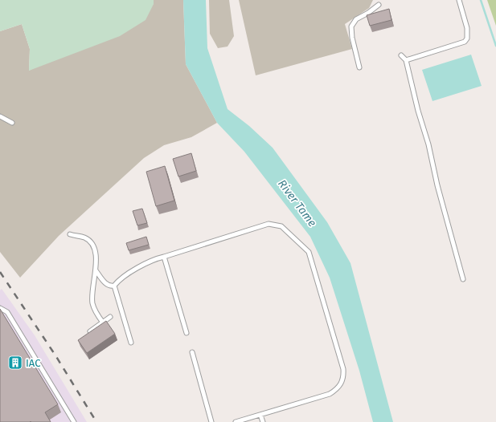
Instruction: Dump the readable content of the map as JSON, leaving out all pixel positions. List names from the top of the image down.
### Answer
{
  "water": ["River Tame"],
  "places": {
    "building": ["IAC"]
  }
}
